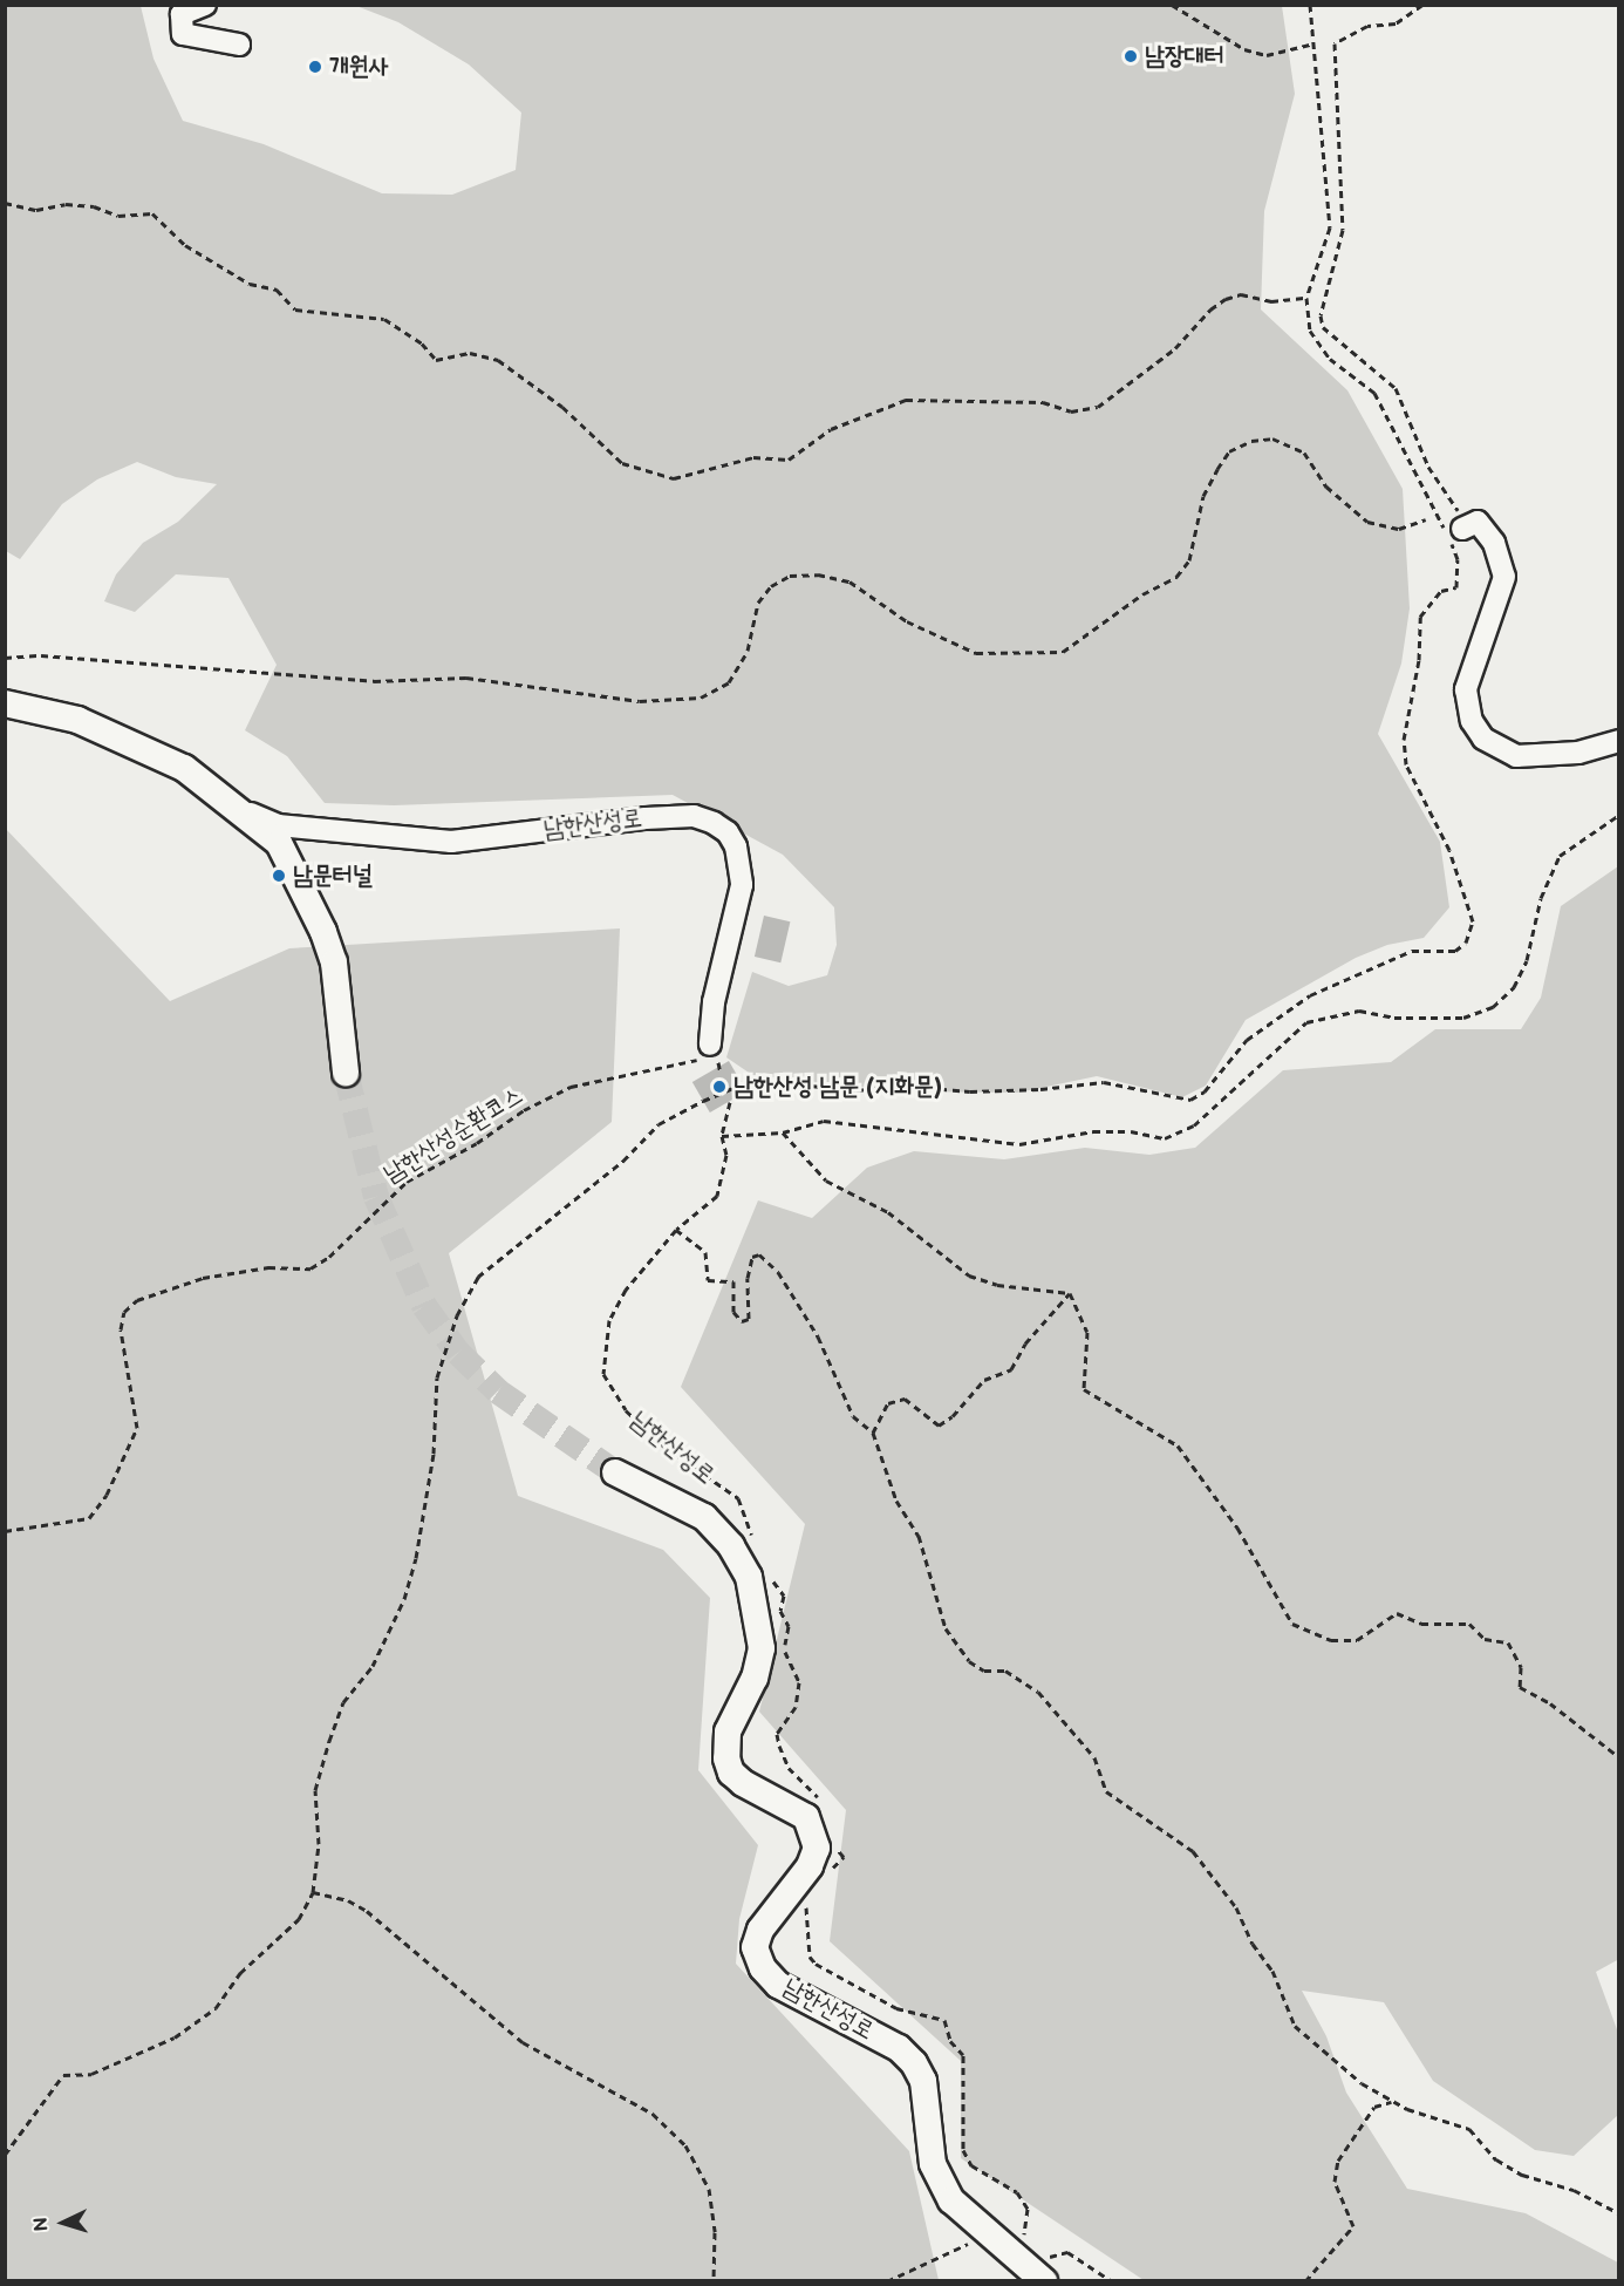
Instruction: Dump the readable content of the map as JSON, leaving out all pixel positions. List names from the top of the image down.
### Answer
{
  "streets": {
    "main road": ["남한산성로"],
    "path": ["남한산성순환코스"]
  },
  "crossings": [
    ["남한산성로", "남한산성순환코스"]
  ],
  "places": [
    "남장대터",
    "개원사",
    "남문터널",
    "남한산성 남문 (지화문)"
  ],
  "north": "left"
}
